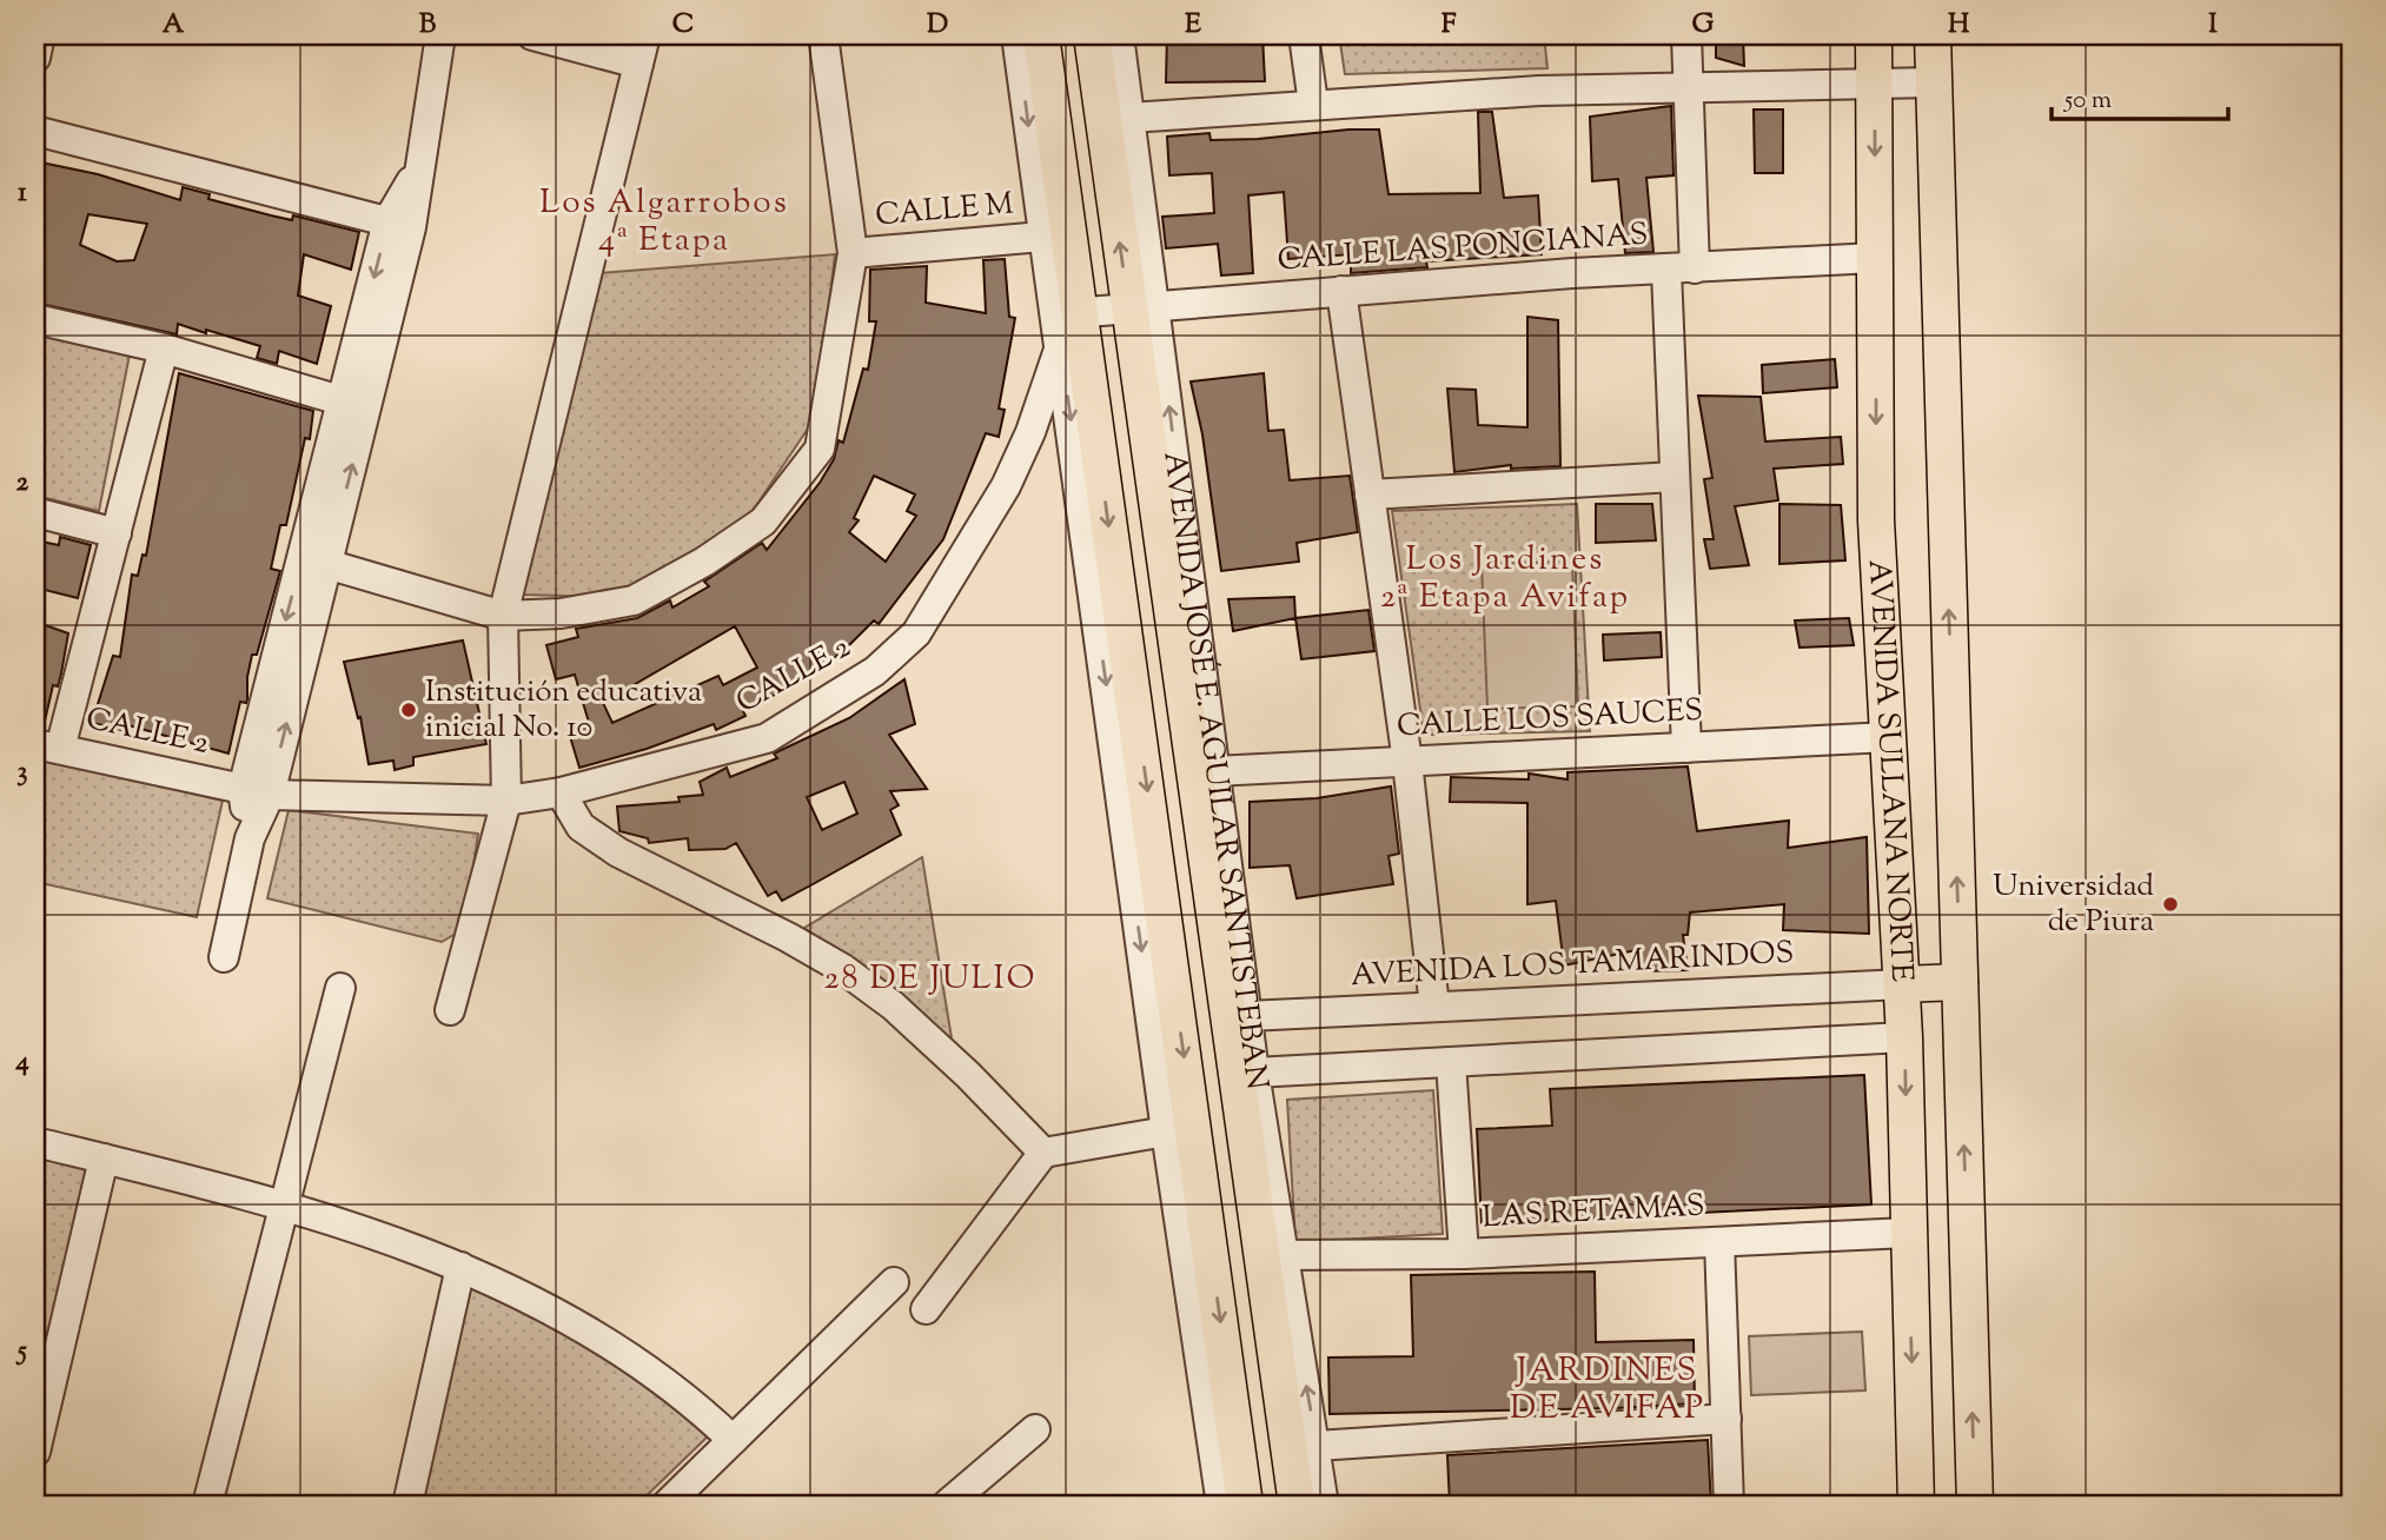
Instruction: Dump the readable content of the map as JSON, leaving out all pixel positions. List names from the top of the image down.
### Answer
{
  "streets": {
    "main road": ["AVENIDA SULLANA NORTE", "AVENIDA JOSÉ E. AGUILAR SANTISTEBAN"],
    "street": [
      "CALLE M",
      "CALLE LAS PONCIANAS",
      "CALLE 2",
      "CALLE LOS SAUCES",
      "AVENIDA LOS TAMARINDOS",
      "LAS RETAMAS"
    ]
  },
  "crossings": [
    ["CALLE LAS PONCIANAS", "AVENIDA SULLANA NORTE"],
    ["CALLE LAS PONCIANAS", "AVENIDA JOSÉ E. AGUILAR SANTISTEBAN"],
    ["CALLE LOS SAUCES", "AVENIDA SULLANA NORTE"],
    ["CALLE LOS SAUCES", "AVENIDA JOSÉ E. AGUILAR SANTISTEBAN"],
    ["AVENIDA SULLANA NORTE", "AVENIDA LOS TAMARINDOS"],
    ["AVENIDA SULLANA NORTE", "LAS RETAMAS"],
    ["AVENIDA JOSÉ E. AGUILAR SANTISTEBAN", "AVENIDA LOS TAMARINDOS"],
    ["AVENIDA JOSÉ E. AGUILAR SANTISTEBAN", "LAS RETAMAS"]
  ],
  "districts": [
    "Los Algarrobos 4ª Etapa",
    "Los Jardines 2ª Etapa Avifap",
    "28 DE JULIO",
    "JARDINES DE AVIFAP"
  ],
  "places": ["Institución educativa inicial No. 10", "Universidad de Piura"],
  "scale_bar": "50 m",
  "grid": {
    "columns": [
      "A",
      "B",
      "C",
      "D",
      "E",
      "F",
      "G",
      "H",
      "I"
    ],
    "rows": [
      "1",
      "2",
      "3",
      "4",
      "5"
    ]
  }
}
